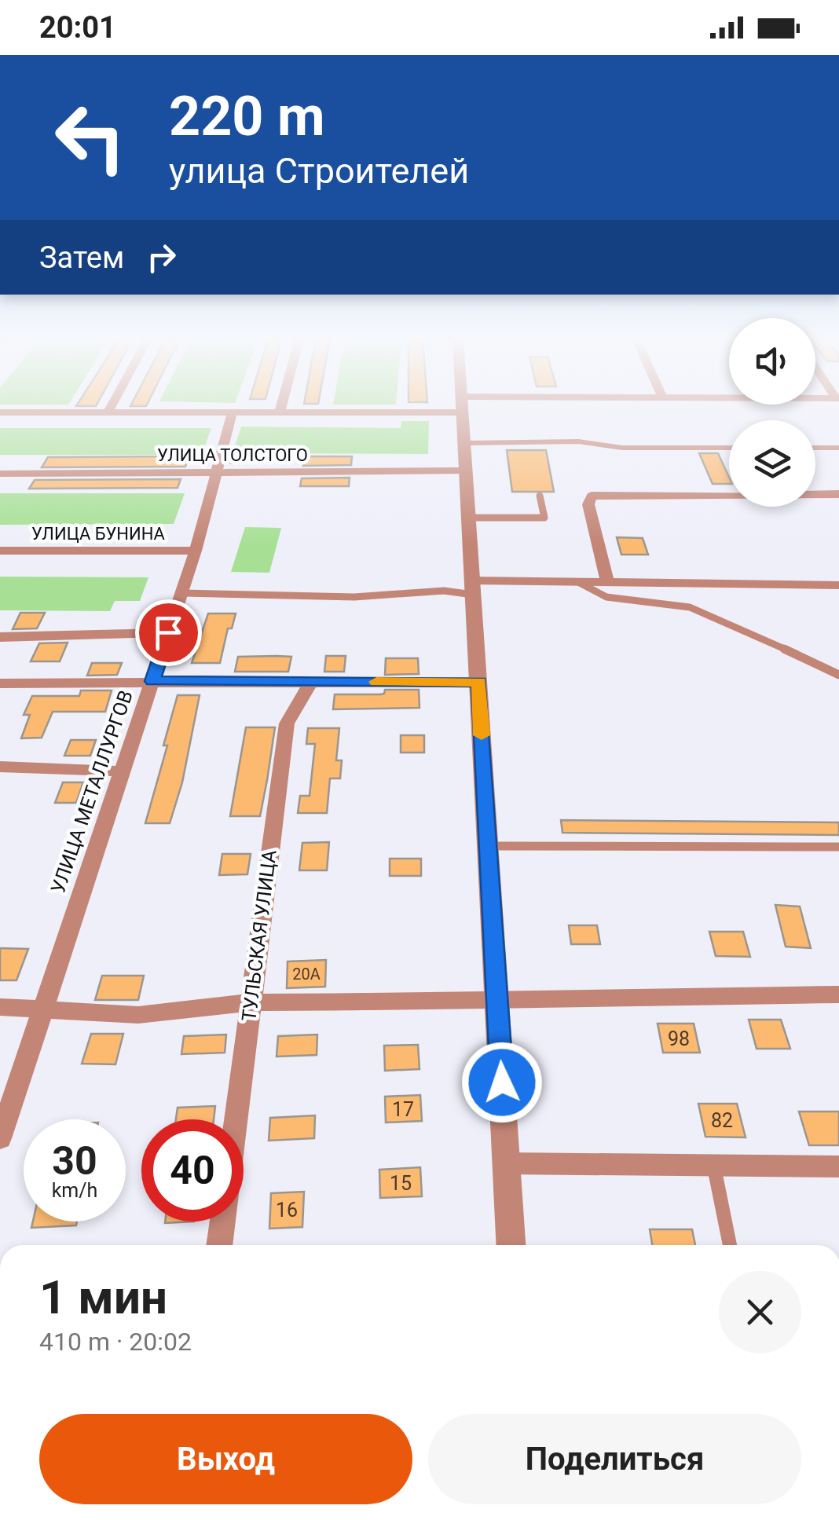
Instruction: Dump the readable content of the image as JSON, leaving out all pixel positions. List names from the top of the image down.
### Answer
{
  "streets": {
    "street": [
      "УЛИЦА ТОЛСТОГО",
      "УЛИЦА БУНИНА",
      "УЛИЦА МЕТАЛЛУРГОВ",
      "ТУЛЬСКАЯ УЛИЦА"
    ]
  },
  "crossings": [
    ["УЛИЦА ТОЛСТОГО", "УЛИЦА МЕТАЛЛУРГОВ"],
    ["УЛИЦА БУНИНА", "УЛИЦА МЕТАЛЛУРГОВ"]
  ],
  "house_numbers": [
    "20А",
    "98",
    "17",
    "82",
    "15",
    "16"
  ],
  "page": {
    "status": "20:01",
    "turn": ["220 m", "улица Строителей"],
    "then": "Затем",
    "speed": "30 km/h",
    "limit": "40",
    "heading": ["1 мин", "410 m · 20:02"],
    "buttons": ["Выход", "Поделиться"]
  }
}
